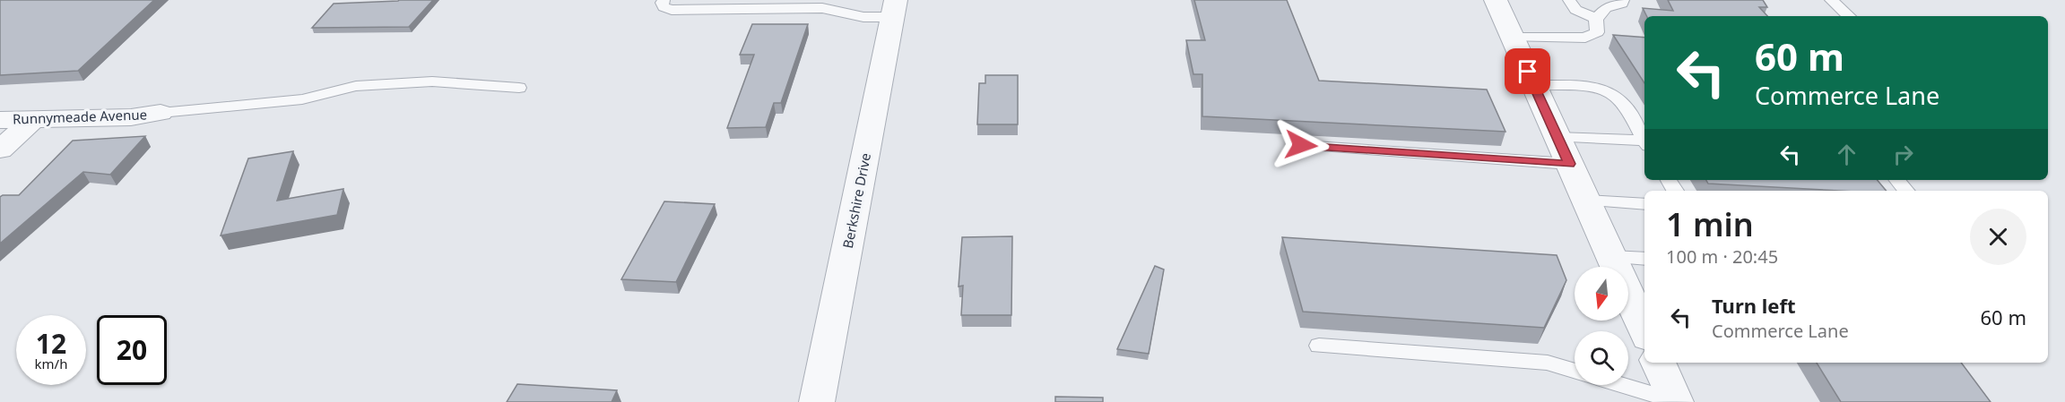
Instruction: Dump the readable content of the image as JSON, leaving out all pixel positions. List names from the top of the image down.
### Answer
{
  "streets": {
    "street": ["Runnymeade Avenue", "Berkshire Drive"]
  },
  "north": "bottom",
  "page": {
    "turn": ["60 m", "Commerce Lane"],
    "heading": ["1 min", "100 m · 20:45"],
    "list": [
      {
        "name": "Turn left",
        "note": "Commerce Lane",
        "value": "60 m"
      }
    ],
    "speed": "12 km/h",
    "limit": "20"
  }
}
